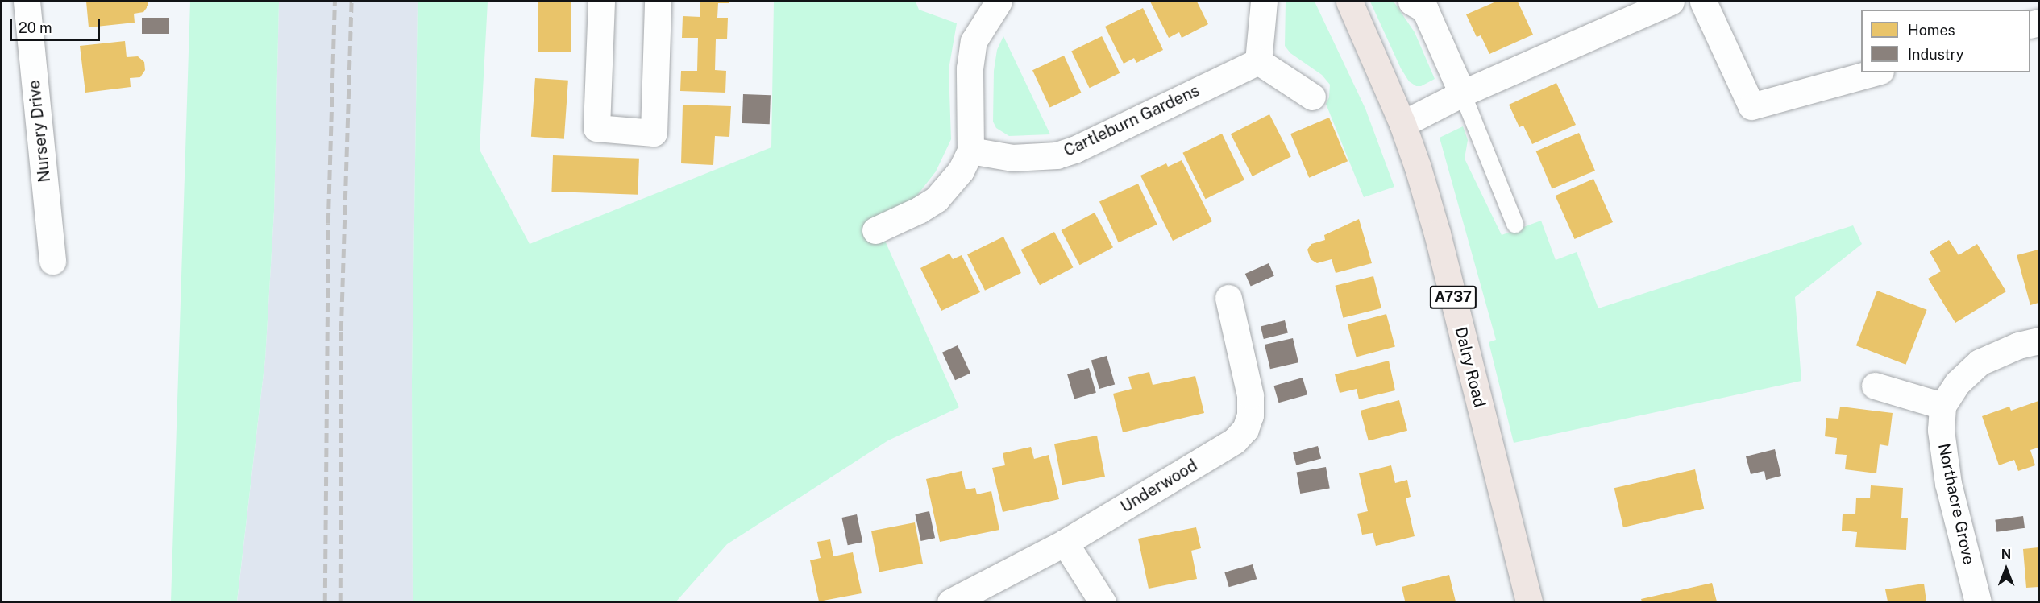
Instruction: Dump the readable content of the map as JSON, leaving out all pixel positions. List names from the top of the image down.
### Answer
{
  "streets": {
    "highway": ["A737", "Dalry Road"],
    "street": [
      "Cartleburn Gardens",
      "Nursery Drive",
      "Underwood",
      "Northacre Grove"
    ]
  },
  "legend": ["Homes", "Industry"],
  "scale_bar": "20 m",
  "north": "top"
}
